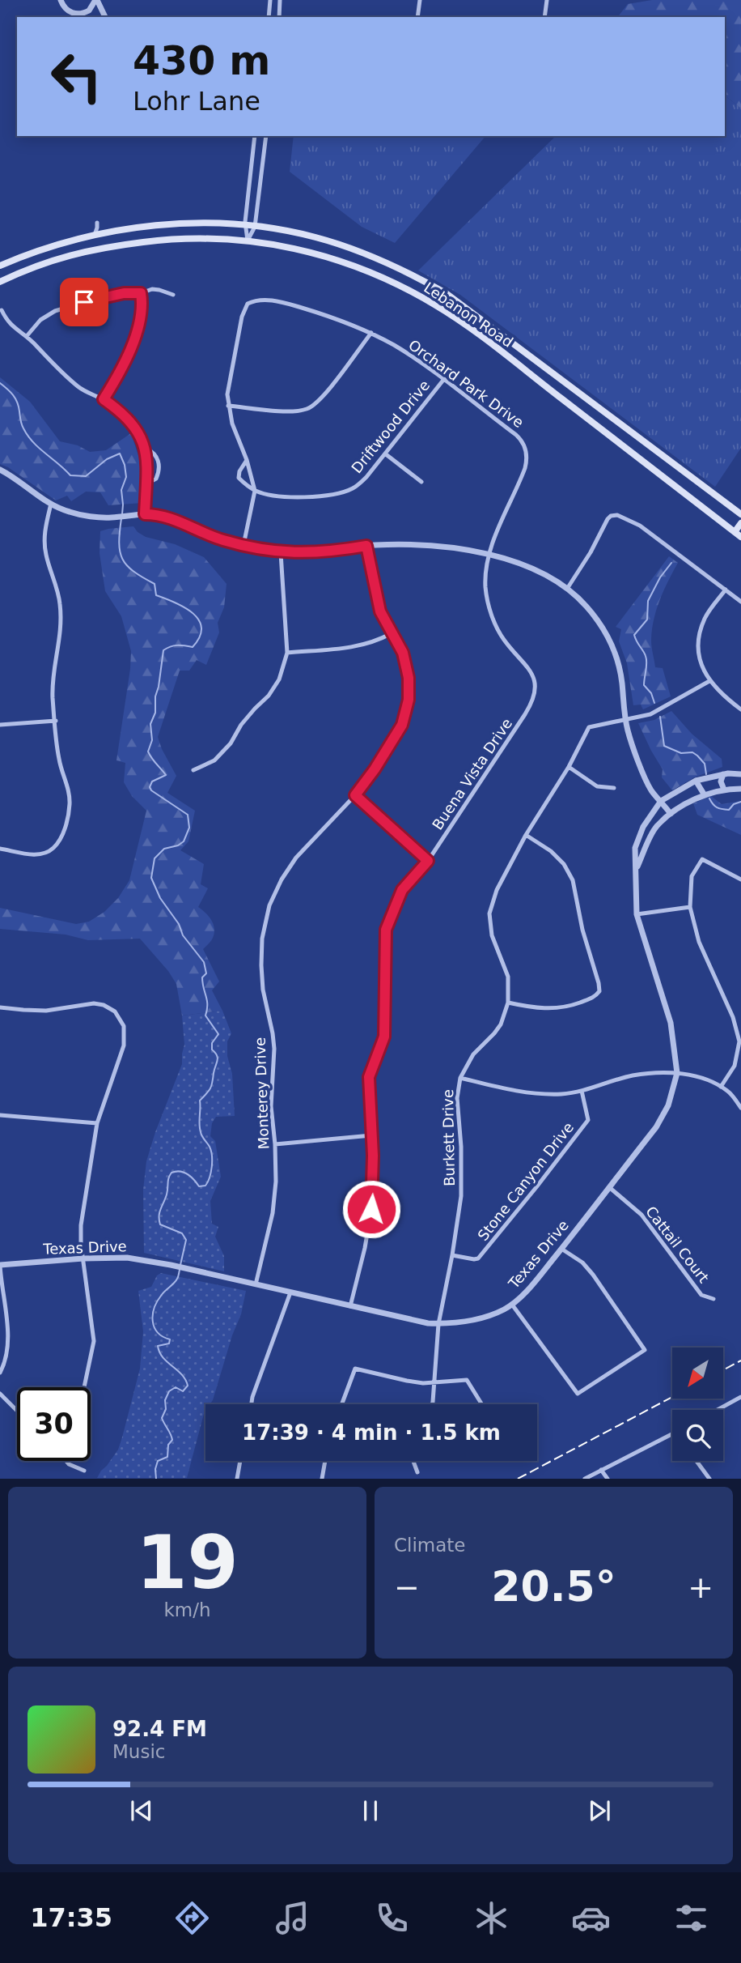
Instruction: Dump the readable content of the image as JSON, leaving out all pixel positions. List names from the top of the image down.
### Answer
{
  "streets": {
    "main road": ["Lebanon Road"],
    "street": [
      "Orchard Park Drive",
      "Driftwood Drive",
      "Buena Vista Drive",
      "Monterey Drive",
      "Burkett Drive",
      "Stone Canyon Drive",
      "Cattail Court",
      "Texas Drive"
    ]
  },
  "crossings": [
    ["Orchard Park Drive", "Driftwood Drive"],
    ["Orchard Park Drive", "Buena Vista Drive"],
    ["Buena Vista Drive", "Texas Drive"],
    ["Monterey Drive", "Texas Drive"],
    ["Burkett Drive", "Stone Canyon Drive"],
    ["Burkett Drive", "Texas Drive"],
    ["Cattail Court", "Texas Drive"]
  ],
  "north": "bottom left",
  "page": {
    "turn": ["430 m", "Lohr Lane"],
    "limit": "30",
    "trip": "17:39 · 4 min · 1.5 km",
    "tile": [
      ["19", "km/h"],
      "Climate"
    ],
    "heat": ["−", "20.5°", "+"],
    "song": ["92.4 FM", "Music"],
    "tabs": "17:35"
  }
}
